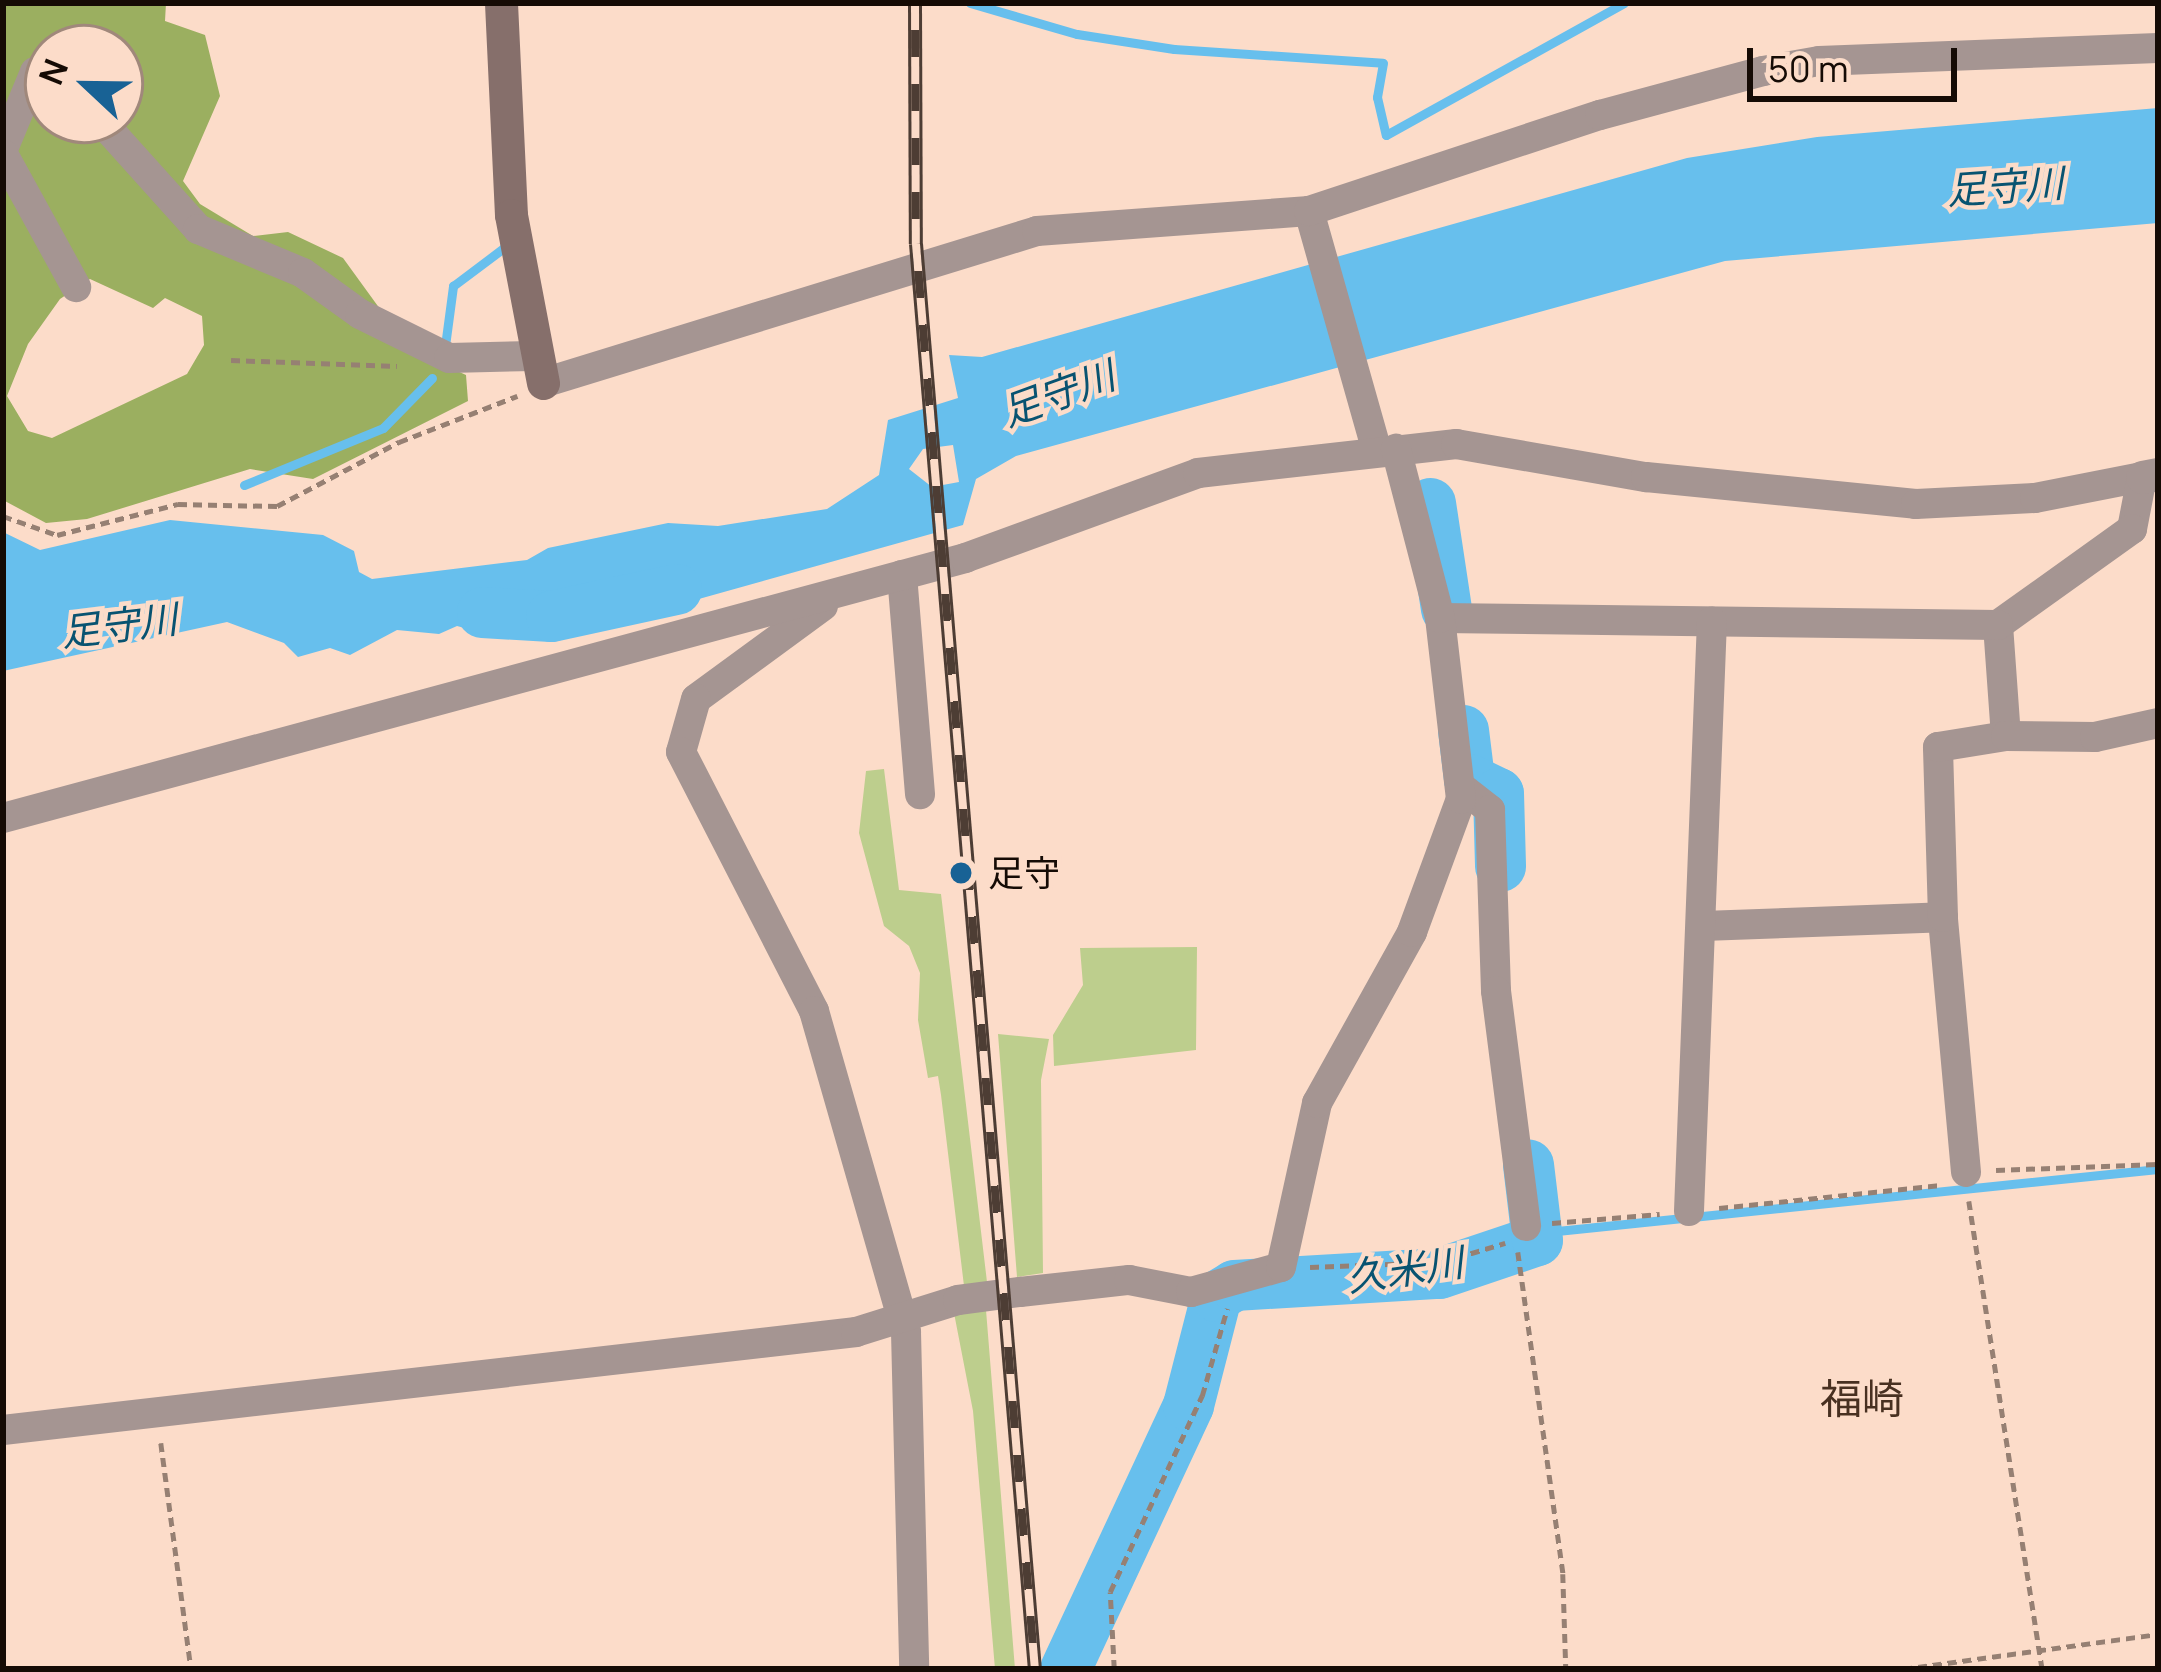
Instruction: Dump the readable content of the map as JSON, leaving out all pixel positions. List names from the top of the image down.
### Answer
{
  "districts": ["福崎"],
  "water": ["足守川", "久米川"],
  "places": ["足守"],
  "scale_bar": "50 m",
  "north": "left"
}
